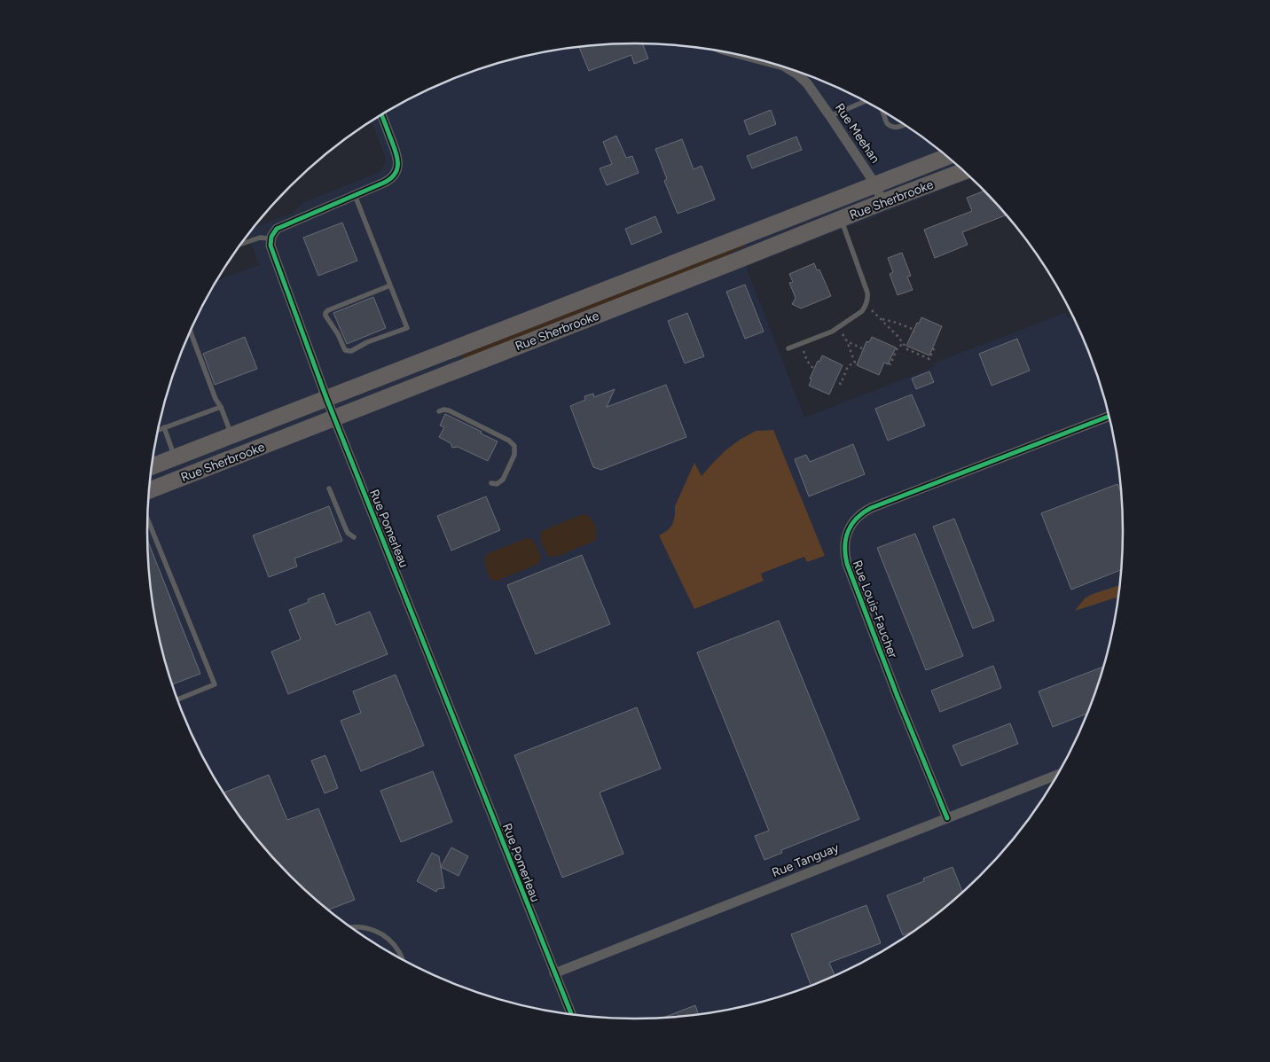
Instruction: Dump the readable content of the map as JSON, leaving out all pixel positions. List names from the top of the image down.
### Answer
{
  "streets": {
    "main road": ["Rue Sherbrooke"],
    "street": [
      "Rue Meehan",
      "Rue Pomerleau",
      "Rue Louis-Faucher",
      "Rue Tanguay"
    ]
  },
  "crossings": [
    ["Rue Meehan", "Rue Sherbrooke"],
    ["Rue Sherbrooke", "Rue Pomerleau"],
    ["Rue Pomerleau", "Rue Tanguay"],
    ["Rue Louis-Faucher", "Rue Tanguay"]
  ]
}
